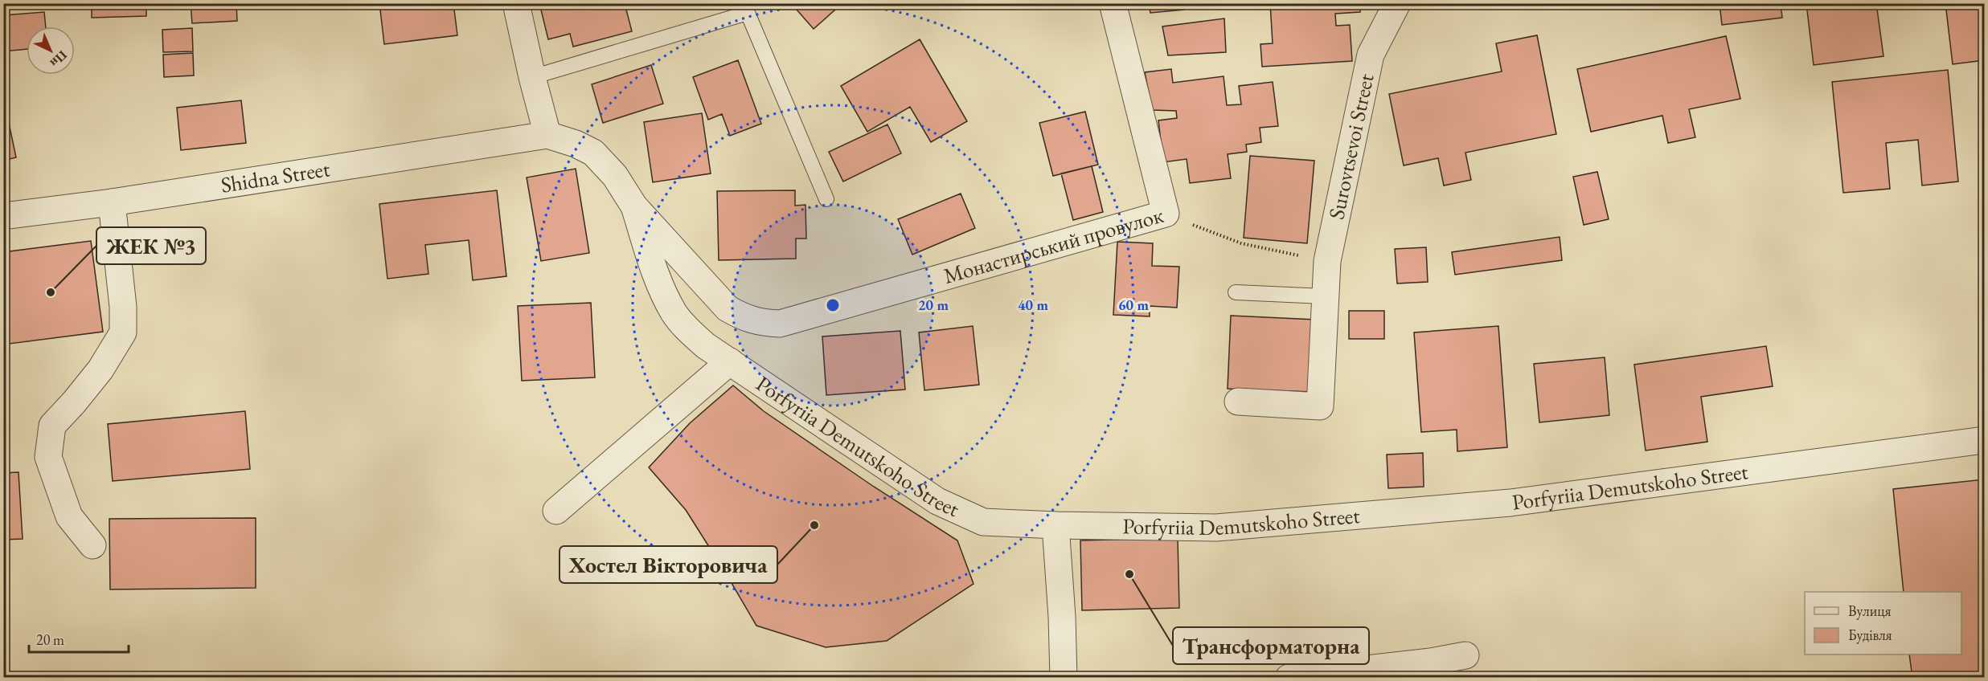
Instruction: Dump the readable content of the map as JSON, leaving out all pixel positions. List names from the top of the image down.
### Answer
{
  "streets": {
    "street": [
      "Surovtsevoi Street",
      "Shidna Street",
      "Монастирський провулок",
      "Porfyriia Demutskoho Street"
    ]
  },
  "crossings": [
    ["Монастирський провулок", "Porfyriia Demutskoho Street"]
  ],
  "places": ["ЖЕК №3", "Хостел Вікторовича", "Трансформаторна"],
  "legend": ["Вулиця", "Будівля"],
  "scale_bar": "20 m",
  "north": "bottom right",
  "rings": ["20 m", "40 m", "60 m"]
}
